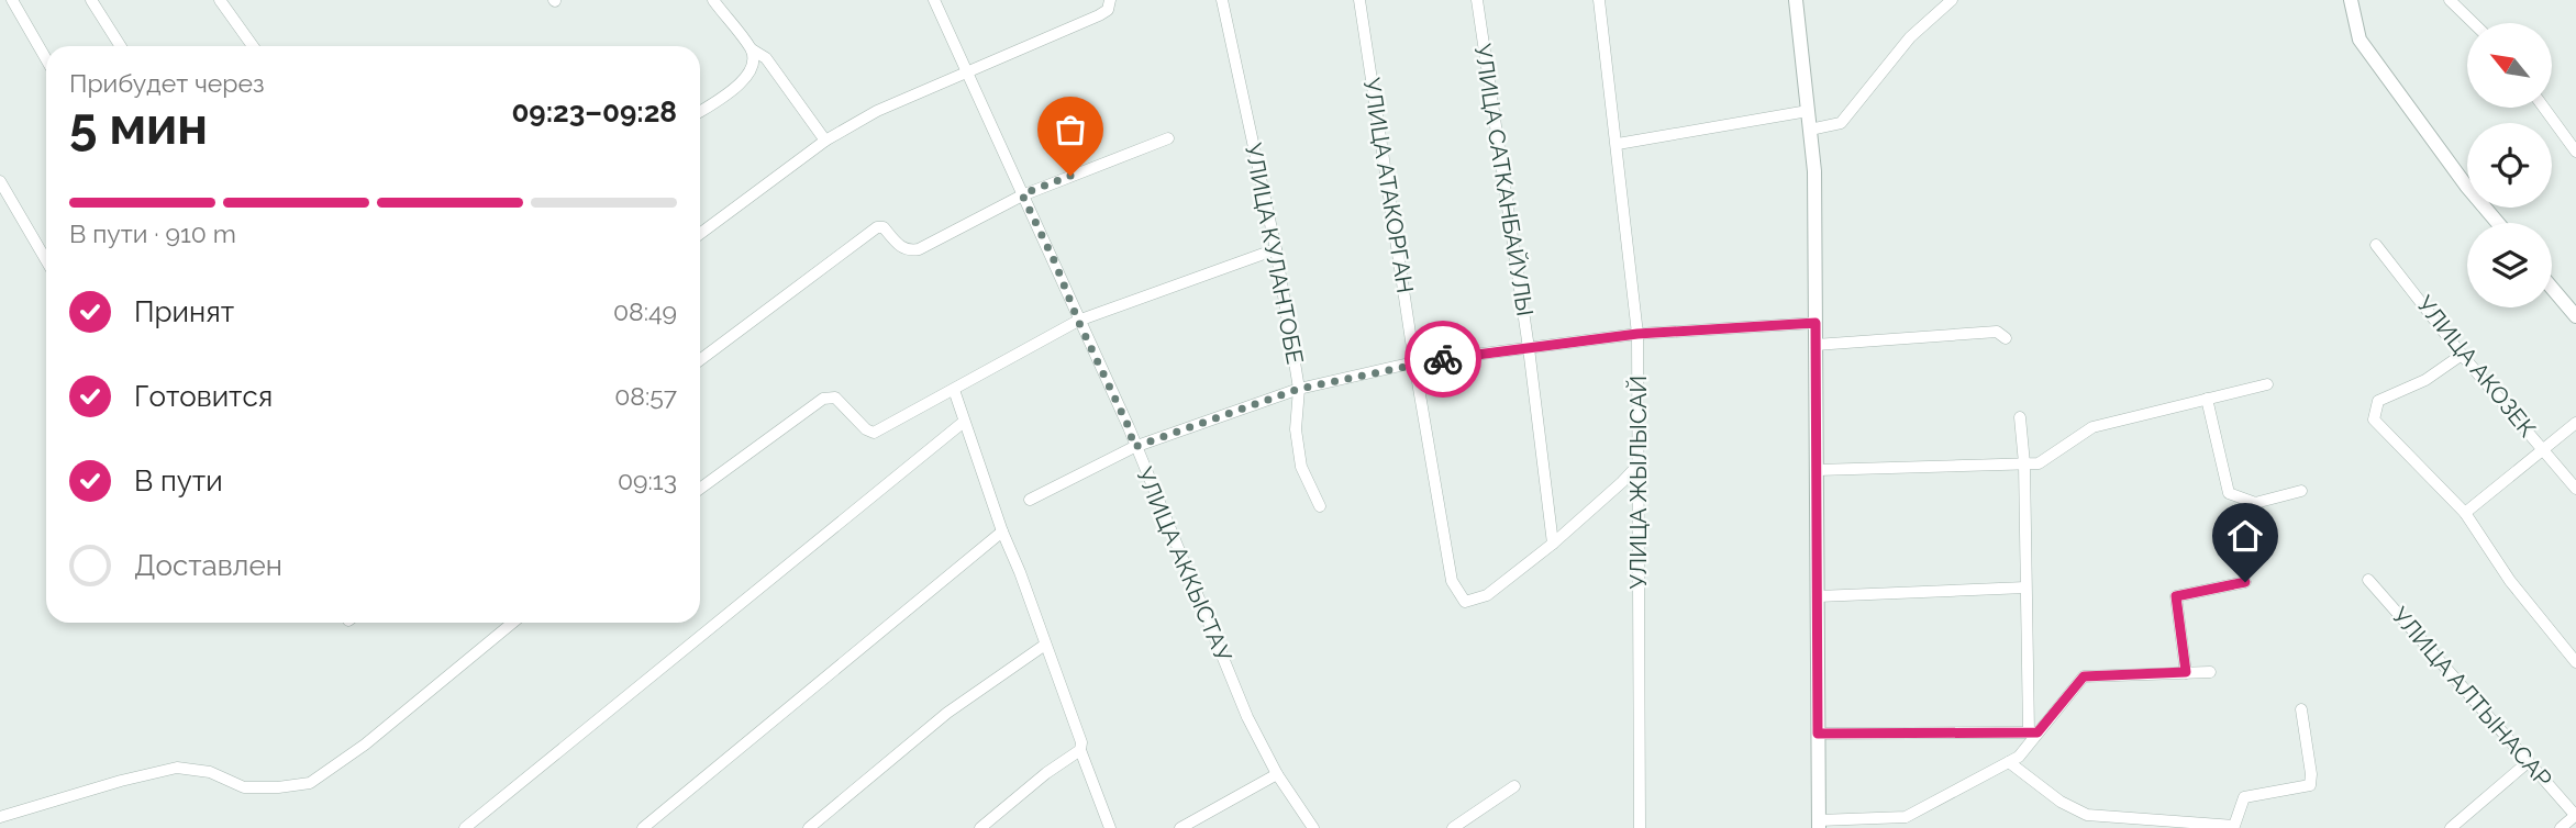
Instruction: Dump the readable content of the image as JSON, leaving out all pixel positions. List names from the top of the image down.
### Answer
{
  "streets": {
    "street": [
      "УЛИЦА САТКАНБАЙУЛЫ",
      "УЛИЦА АТАКОРГАН",
      "УЛИЦА КУЛАНТОБЕ",
      "УЛИЦА АКОЗЕК",
      "УЛИЦА ЖЫЛЫСАЙ",
      "УЛИЦА АККЫСТАУ",
      "УЛИЦА АЛТЫНАСАР"
    ]
  },
  "crossings": [
    ["УЛИЦА САТКАНБАЙУЛЫ", "УЛИЦА АТАКОРГАН"],
    ["УЛИЦА АТАКОРГАН", "УЛИЦА ЖЫЛЫСАЙ"]
  ],
  "north": "top left",
  "page": {
    "heading": ["5 мин", "Прибудет через", "09:23–09:28"],
    "bar": "В пути · 910 m",
    "list": [
      ["Принят", "08:49"],
      ["Готовится", "08:57"],
      ["В пути", "09:13"],
      "Доставлен"
    ]
  }
}
